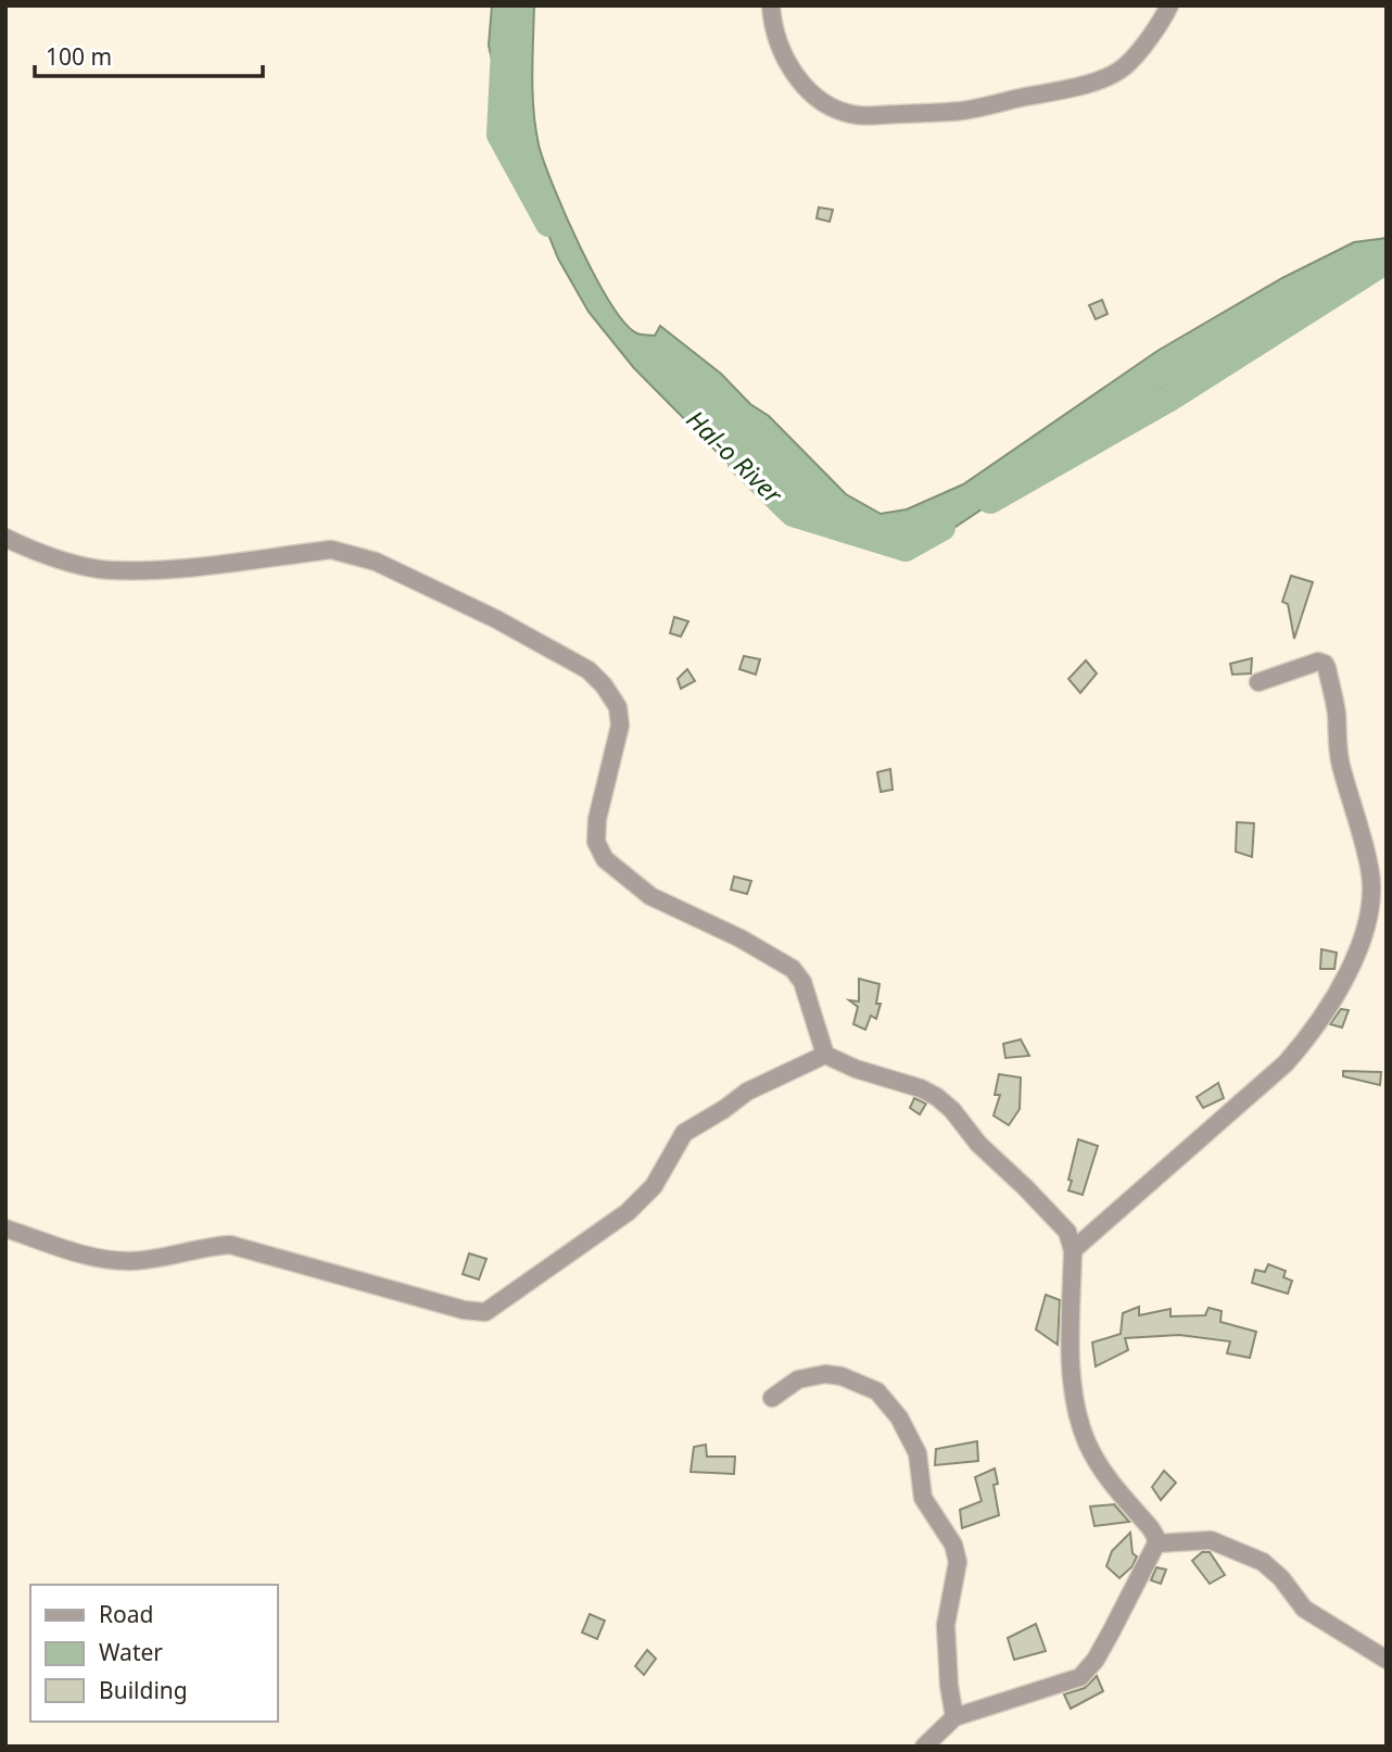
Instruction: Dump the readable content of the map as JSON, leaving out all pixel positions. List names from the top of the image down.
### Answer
{
  "water": ["Hal-o River"],
  "legend": ["Road", "Water", "Building"],
  "scale_bar": "100 m"
}
